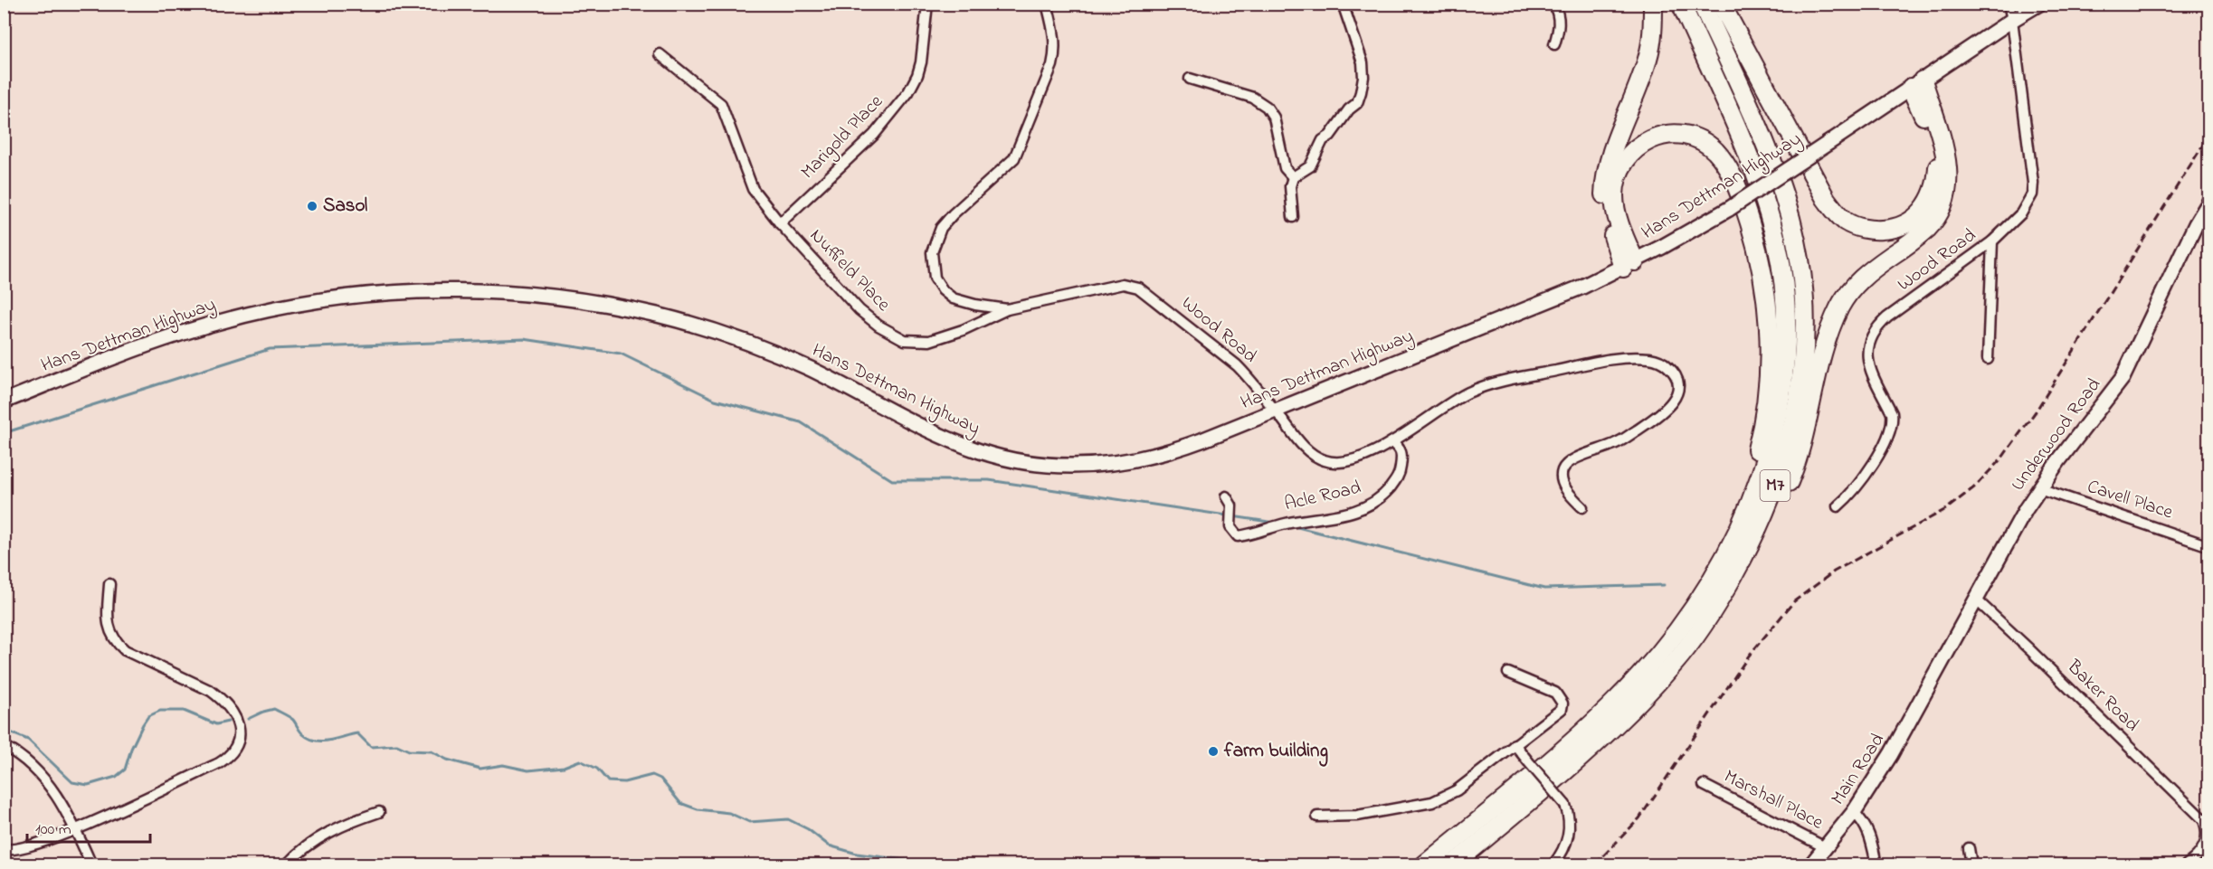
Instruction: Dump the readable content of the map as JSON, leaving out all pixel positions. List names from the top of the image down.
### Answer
{
  "streets": {
    "highway": ["M7"],
    "street": [
      "Marigold Place",
      "Hans Dettman Highway",
      "Wood Road",
      "Nuffield Place",
      "Underwood Road",
      "Acle Road",
      "Cavell Place",
      "Baker Road",
      "Main Road",
      "Marshall Place"
    ]
  },
  "crossings": [
    ["Marigold Place", "Nuffield Place"],
    ["Hans Dettman Highway", "Wood Road"],
    ["Wood Road", "Nuffield Place"],
    ["Wood Road", "Acle Road"],
    ["Underwood Road", "Cavell Place"],
    ["Underwood Road", "Baker Road"],
    ["Underwood Road", "Main Road"],
    ["Main Road", "Marshall Place"]
  ],
  "places": ["Sasol", "farm building"],
  "scale_bar": "100 m"
}
